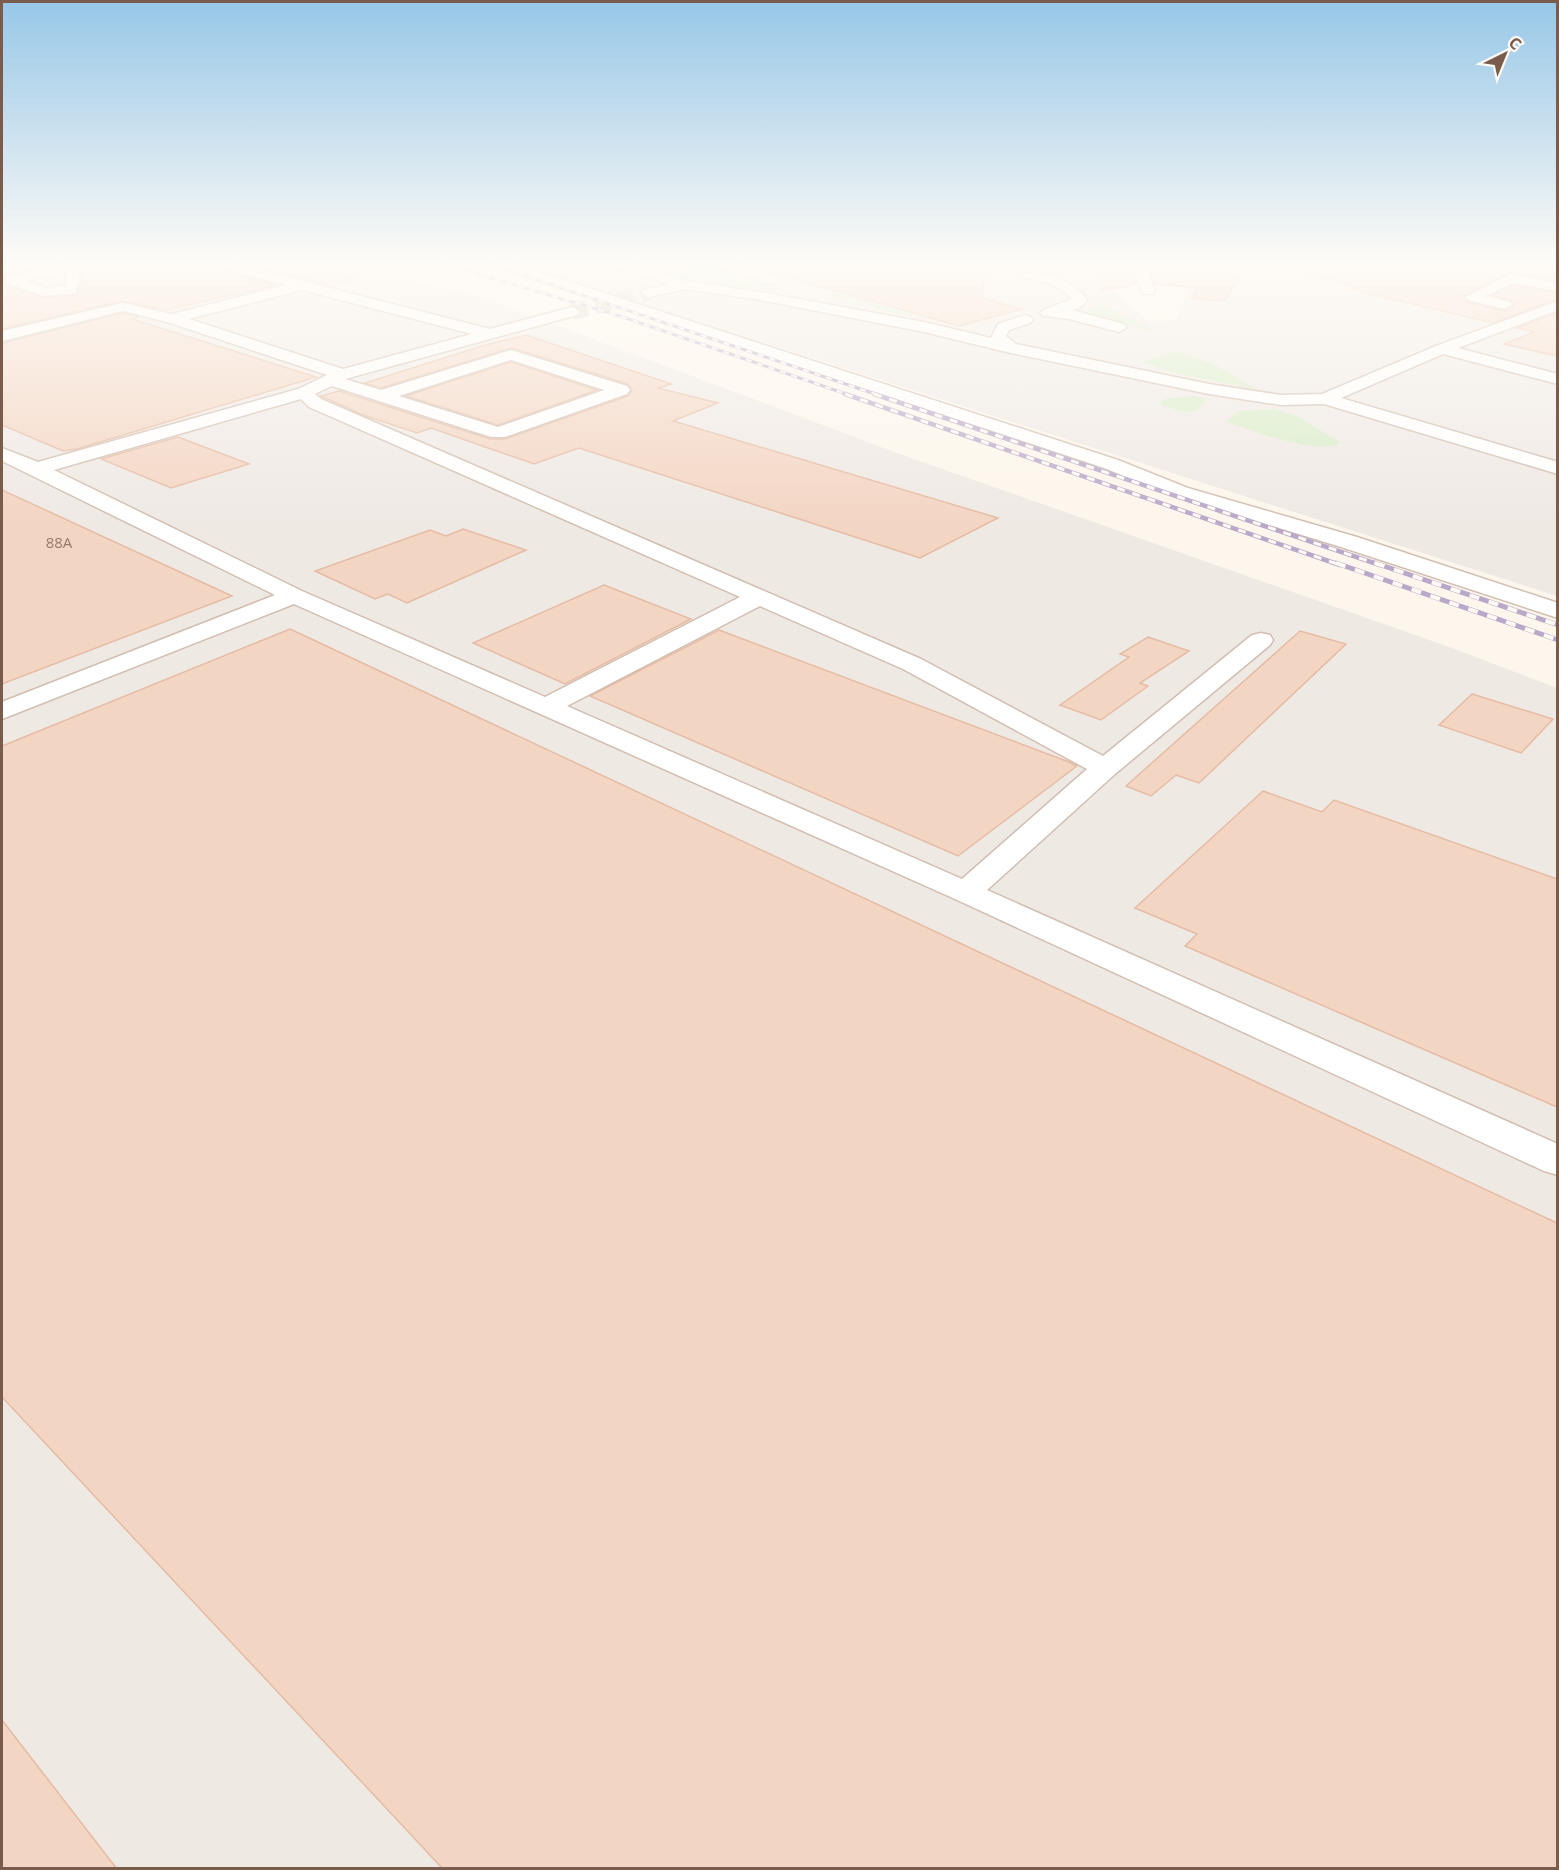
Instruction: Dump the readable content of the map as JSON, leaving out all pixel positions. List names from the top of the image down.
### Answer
{
  "house_numbers": ["88А"],
  "north": "top right"
}
